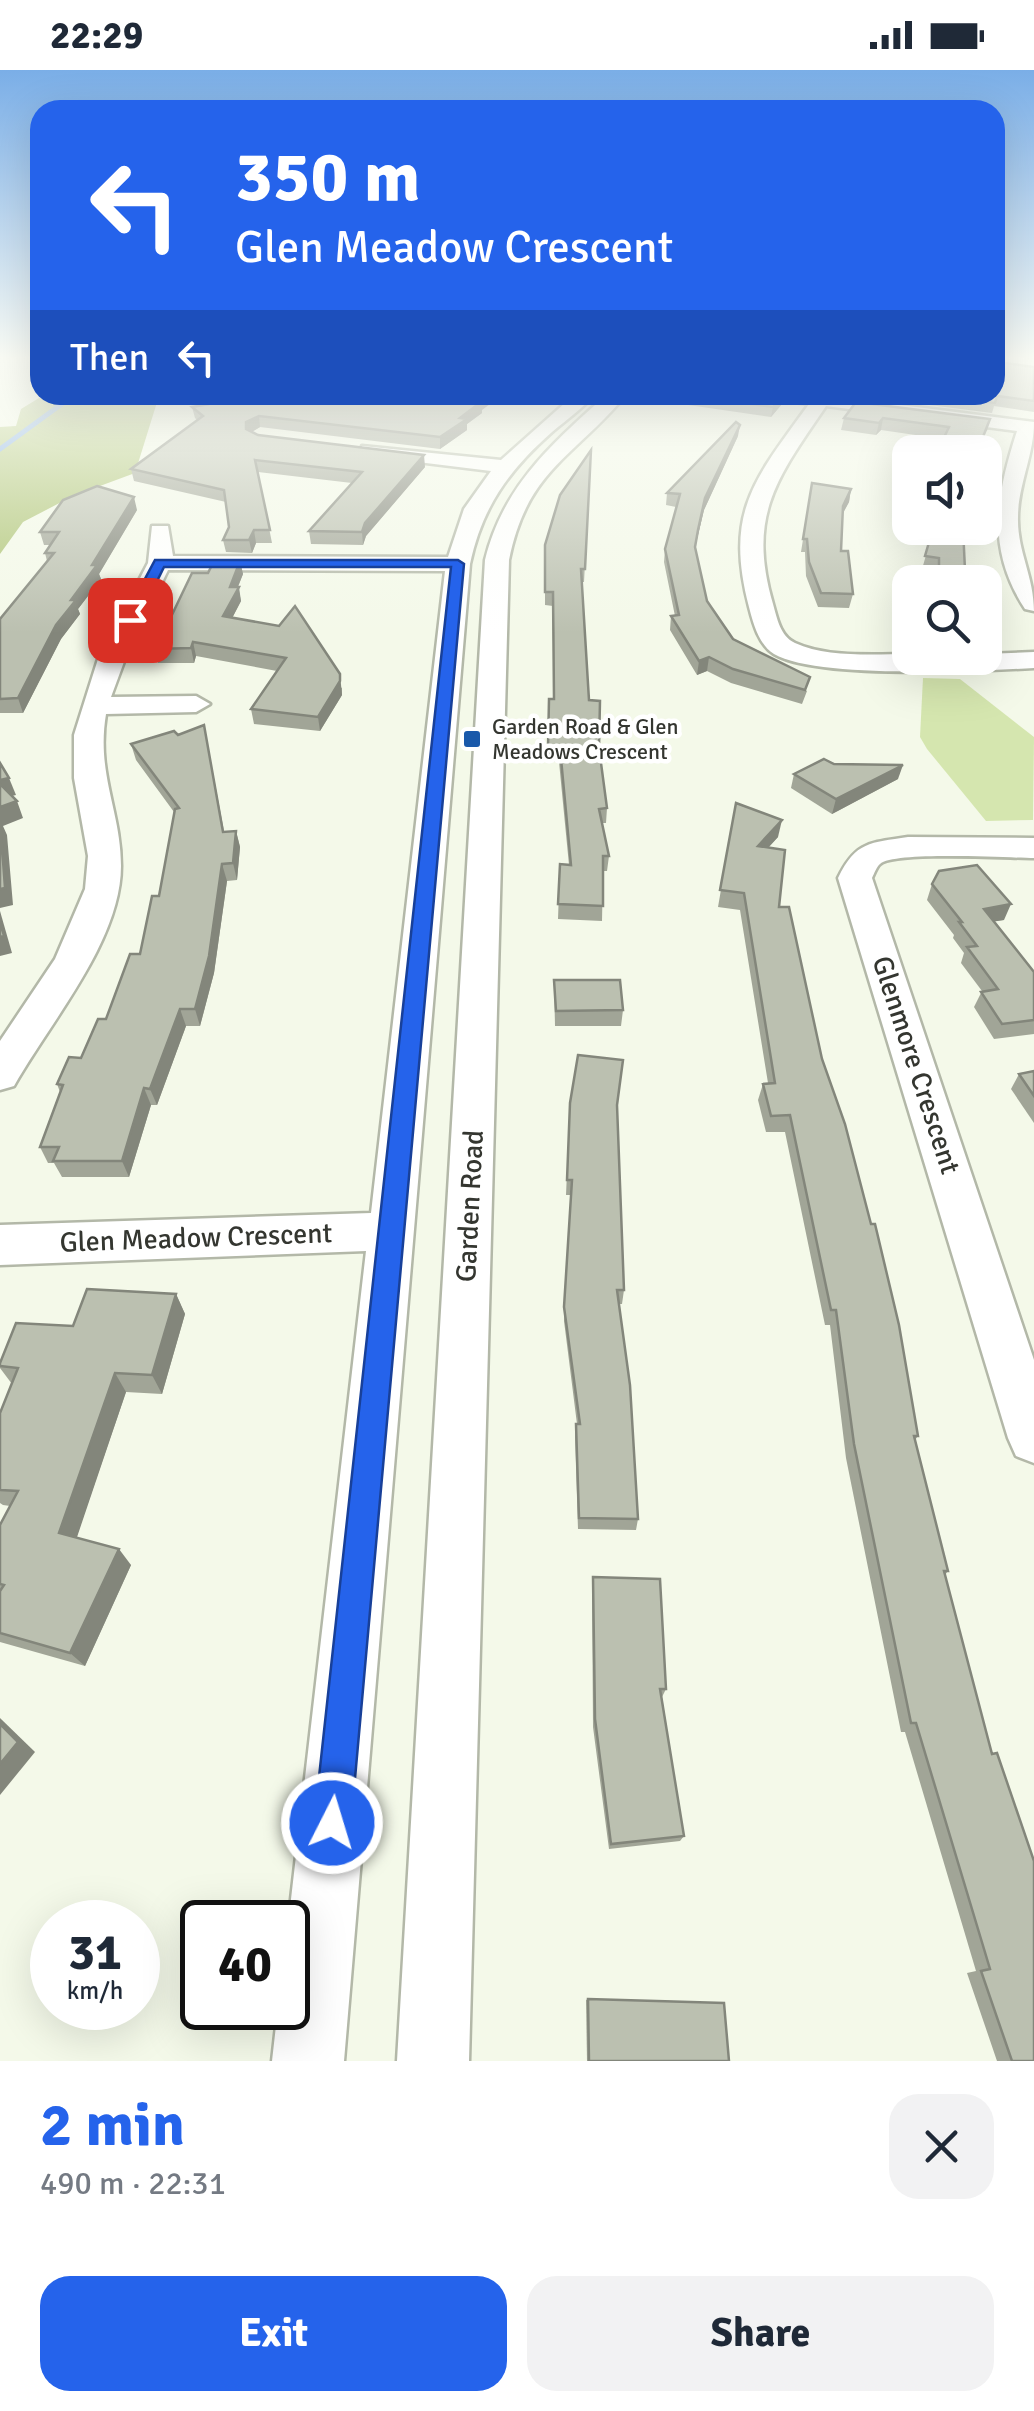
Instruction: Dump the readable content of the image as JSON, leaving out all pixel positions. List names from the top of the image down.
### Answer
{
  "streets": {
    "street": ["Glenmore Crescent", "Garden Road", "Glen Meadow Crescent"]
  },
  "places": {
    "transit": ["Garden Road & Glen Meadows Crescent"]
  },
  "page": {
    "status": "22:29",
    "turn": ["350 m", "Glen Meadow Crescent"],
    "then": "Then",
    "speed": "31 km/h",
    "limit": "40",
    "heading": ["2 min", "490 m · 22:31"],
    "buttons": ["Exit", "Share"]
  }
}
